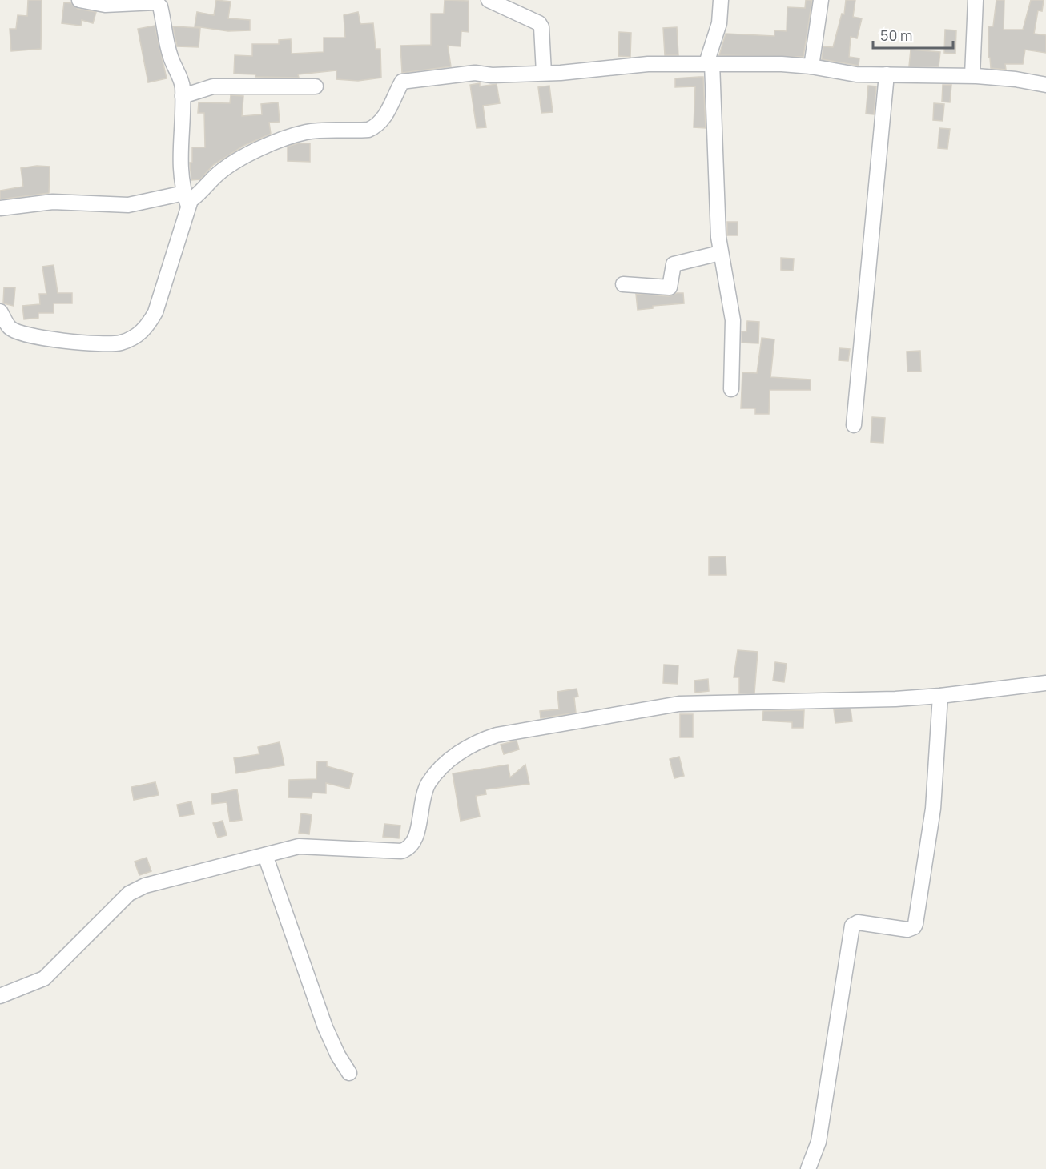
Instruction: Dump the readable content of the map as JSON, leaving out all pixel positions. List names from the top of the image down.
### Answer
{
  "scale_bar": "50 m"
}
